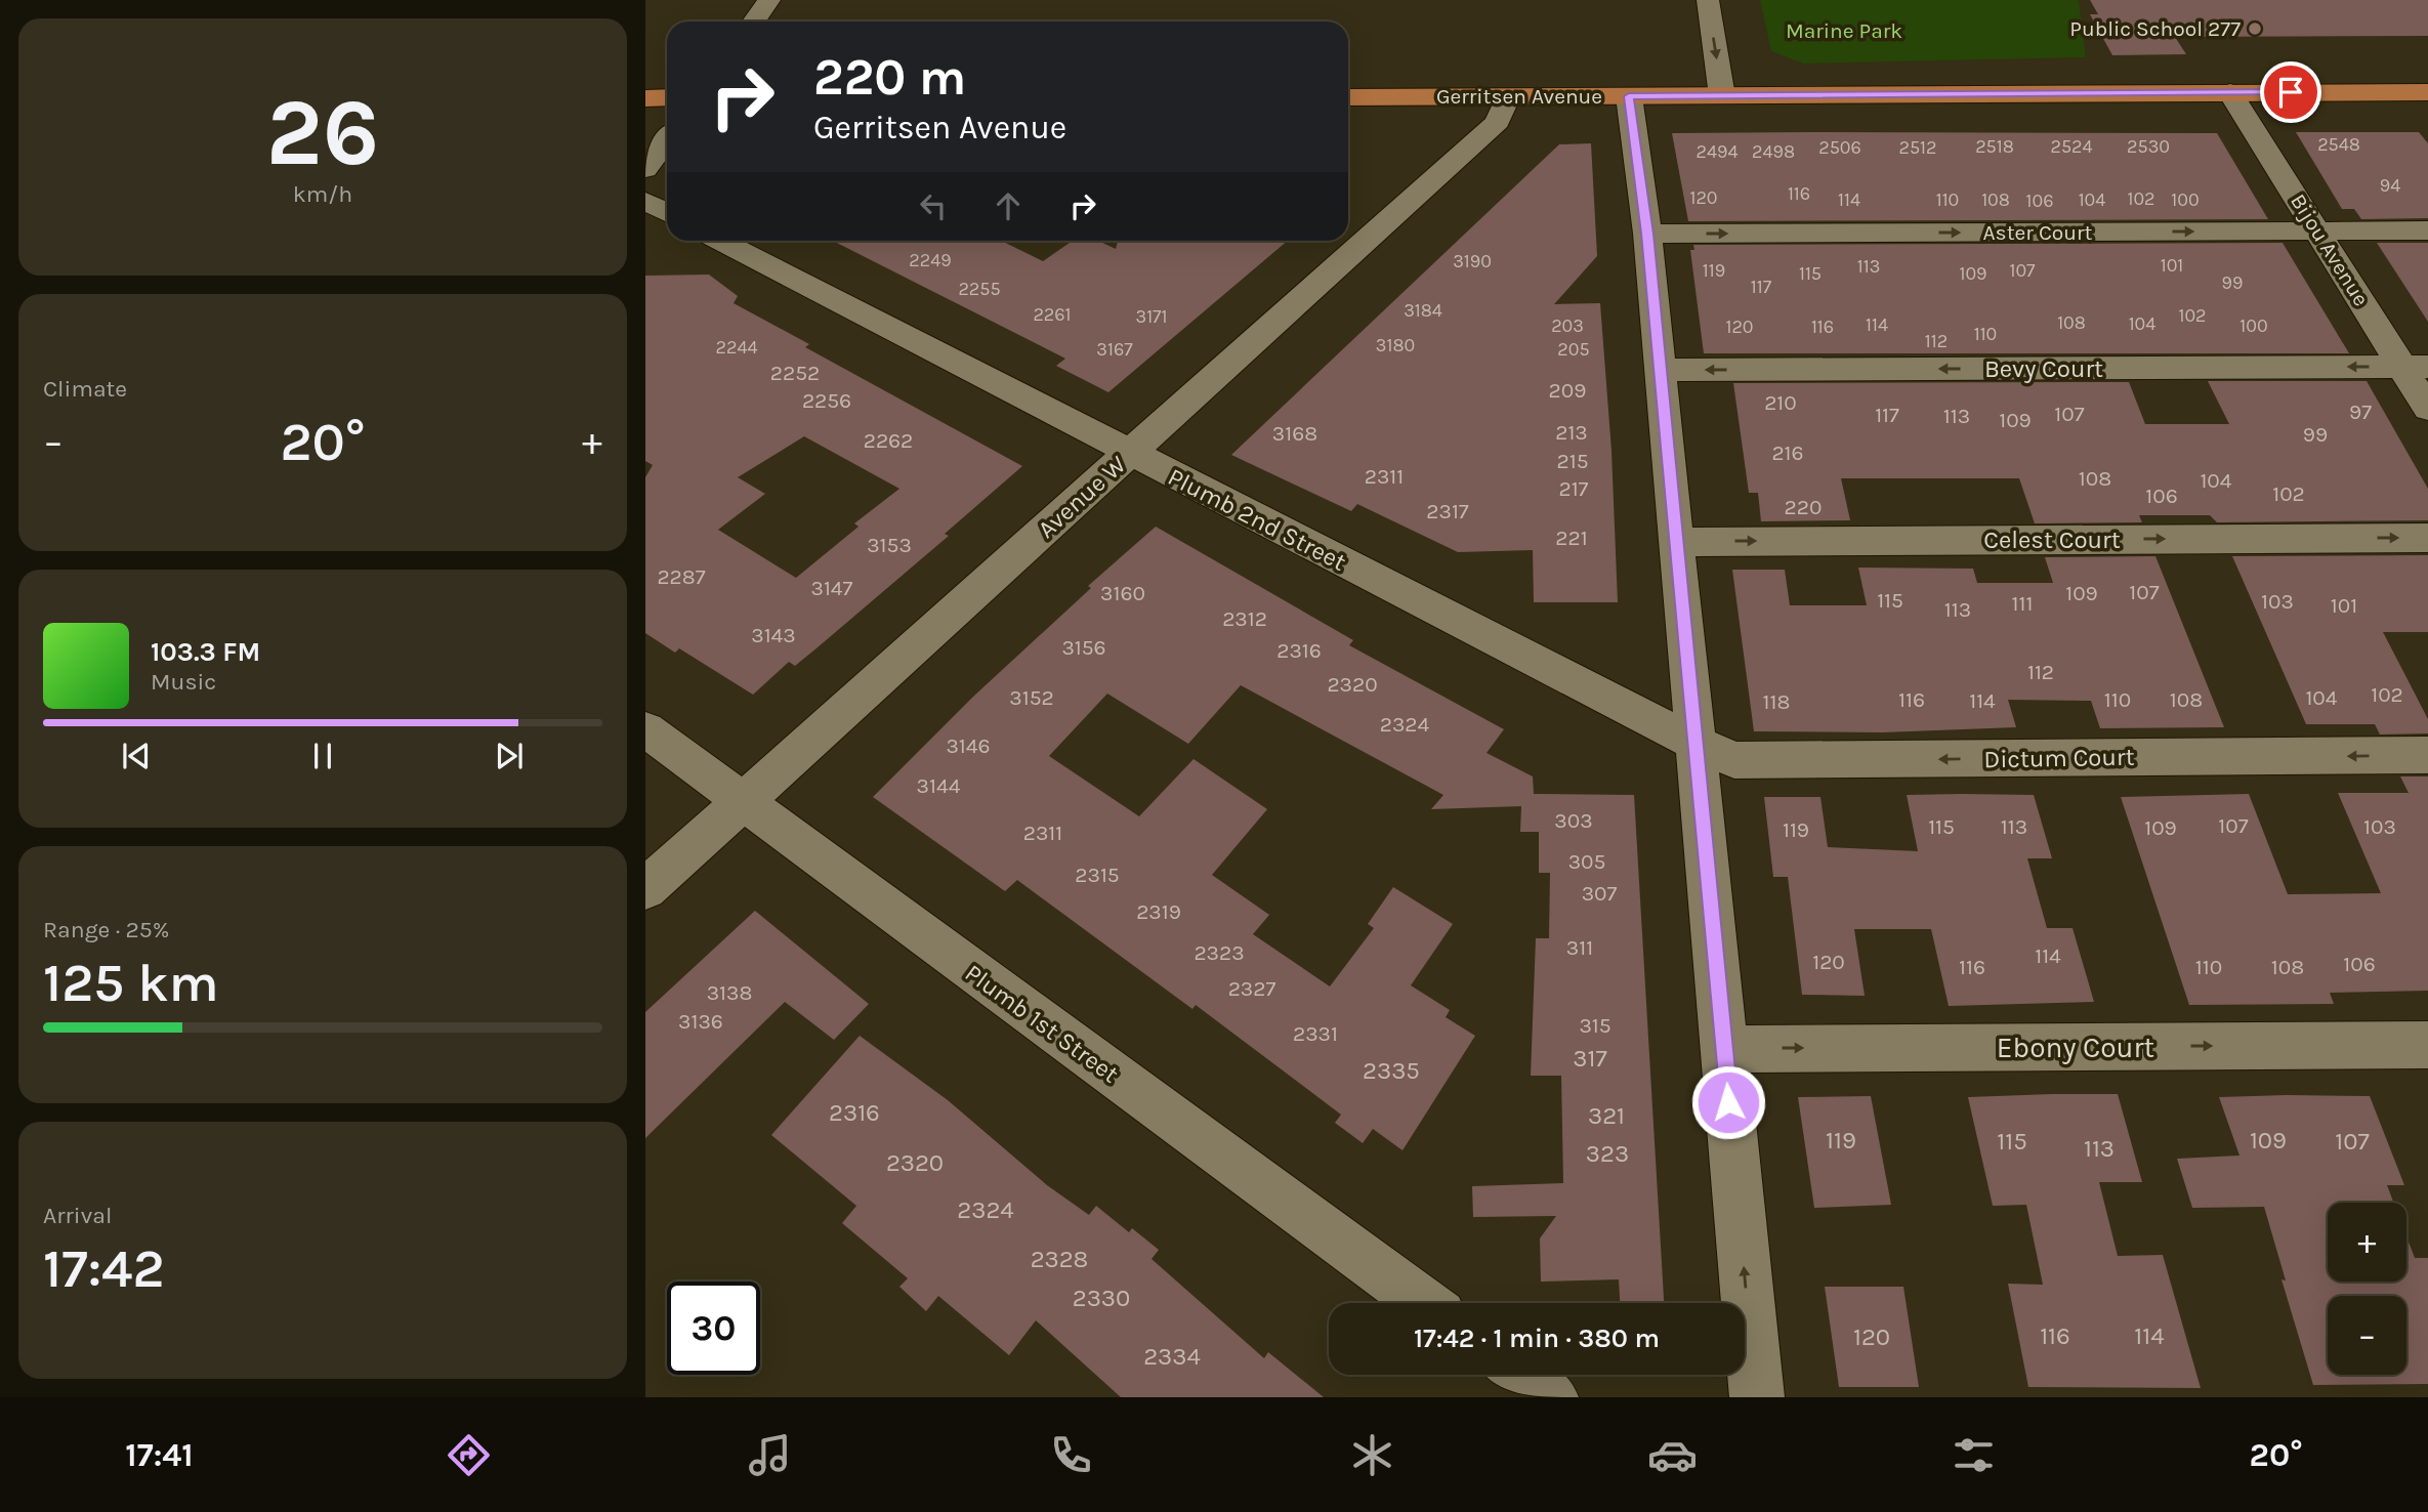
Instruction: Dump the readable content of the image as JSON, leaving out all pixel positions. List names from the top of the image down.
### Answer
{
  "streets": {
    "main road": ["Gerritsen Avenue"],
    "street": [
      "Aster Court",
      "Bijou Avenue",
      "Bevy Court",
      "Avenue W",
      "Plumb 2nd Street",
      "Celest Court",
      "Dictum Court",
      "Plumb 1st Street",
      "Ebony Court"
    ]
  },
  "crossings": [
    ["Gerritsen Avenue", "Bijou Avenue"],
    ["Gerritsen Avenue", "Avenue W"],
    ["Aster Court", "Bijou Avenue"],
    ["Bijou Avenue", "Bevy Court"],
    ["Avenue W", "Plumb 2nd Street"],
    ["Avenue W", "Plumb 1st Street"],
    ["Plumb 2nd Street", "Dictum Court"]
  ],
  "one_way": [
    "Aster Court",
    "Bevy Court",
    "Celest Court",
    "Dictum Court",
    "Ebony Court"
  ],
  "parks": ["Marine Park"],
  "places": ["Public School 277"],
  "house_numbers": [
    "2548",
    "2518",
    "2524",
    "2530",
    "2506",
    "2512",
    "2494",
    "2498",
    "94",
    "116",
    "120",
    "102",
    "114",
    "110",
    "108",
    "104",
    "100",
    "106",
    "2249",
    "3190",
    "101",
    "113",
    "119",
    "107",
    "115",
    "109",
    "99",
    "117",
    "2255",
    "3184",
    "2261",
    "102",
    "3171",
    "108",
    "104",
    "114",
    "203",
    "100",
    "120",
    "116",
    "110",
    "112",
    "3180",
    "2244",
    "3167",
    "205",
    "2252",
    "209",
    "2256",
    "210",
    "97",
    "107",
    "117",
    "113",
    "109",
    "213",
    "3168",
    "99",
    "2262",
    "216",
    "215",
    "2311",
    "108",
    "104",
    "217",
    "102",
    "106",
    "220",
    "2317",
    "221",
    "3153",
    "2287",
    "3147",
    "107",
    "3160",
    "109",
    "115",
    "103",
    "111",
    "101",
    "113",
    "2312",
    "3143",
    "3156",
    "2316",
    "112",
    "2320",
    "102",
    "3152",
    "104",
    "116",
    "110",
    "108",
    "114",
    "118",
    "2324",
    "3146",
    "3144",
    "303",
    "107",
    "115",
    "113",
    "103",
    "109",
    "119",
    "2311",
    "305",
    "2315",
    "307",
    "2319",
    "311",
    "2323",
    "114",
    "120",
    "106",
    "116",
    "110",
    "108",
    "2327",
    "3138",
    "3136",
    "315",
    "2331",
    "317",
    "2335",
    "2316",
    "321",
    "119",
    "109",
    "115",
    "107",
    "113",
    "323",
    "2320",
    "2324",
    "2328",
    "2330",
    "116",
    "114",
    "120",
    "2334"
  ],
  "page": {
    "tile": [
      ["26", "km/h"],
      "Climate",
      ["Range · 25%", "125 km"],
      ["Arrival", "17:42"]
    ],
    "turn": ["220 m", "Gerritsen Avenue"],
    "heat": ["−", "20°", "+"],
    "song": ["103.3 FM", "Music"],
    "map_buttons": ["+", "−"],
    "limit": "30",
    "trip": "17:42 · 1 min · 380 m",
    "tabs": ["17:41", "20°"]
  }
}
